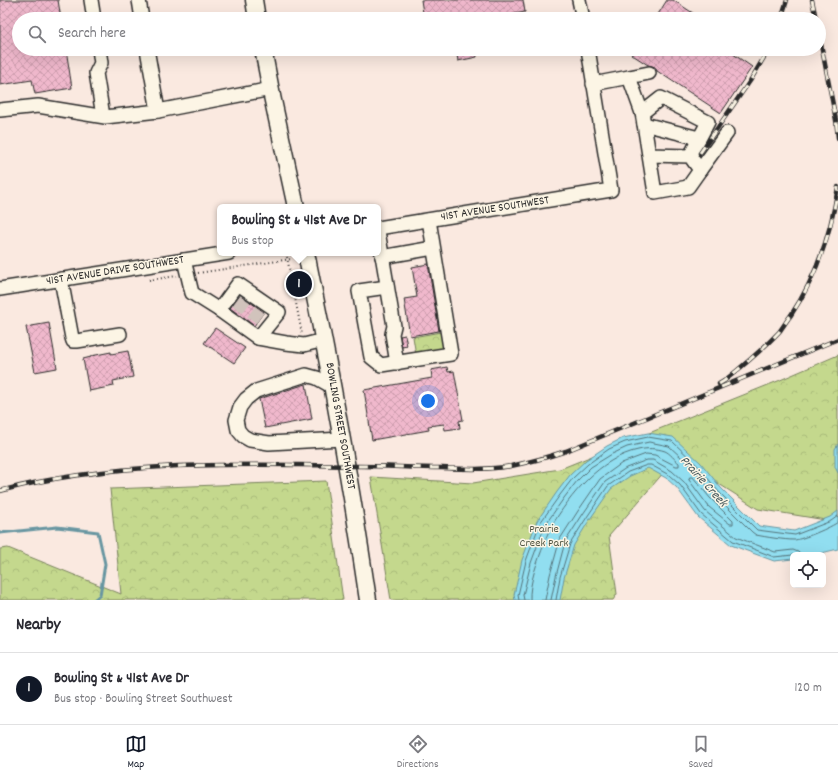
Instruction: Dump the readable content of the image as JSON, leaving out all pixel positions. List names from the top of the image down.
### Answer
{
  "streets": {
    "main road": ["BOWLING STREET SOUTHWEST"],
    "street": ["41ST AVENUE SOUTHWEST", "41ST AVENUE DRIVE SOUTHWEST"]
  },
  "water": ["Prairie Creek"],
  "parks": ["Prairie Creek Park"],
  "page": {
    "search": "Search here",
    "popup": ["Bowling St & 41st Ave Dr", "Bus stop"],
    "pins": "1",
    "heading": "Nearby",
    "list": [
      {
        "mark": "1",
        "name": "Bowling St & 41st Ave Dr",
        "note": "Bus stop · Bowling Street Southwest",
        "value": "120 m"
      }
    ],
    "nav": ["Map", "Directions", "Saved"]
  }
}
